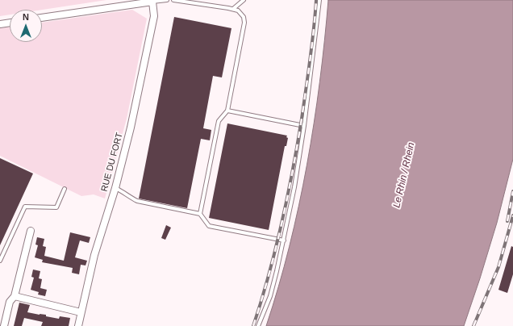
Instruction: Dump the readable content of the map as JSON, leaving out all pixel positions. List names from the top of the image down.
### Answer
{
  "streets": {
    "street": ["RUE DU FORT"]
  },
  "water": ["Le Rhin / Rhein"],
  "north": "top"
}
